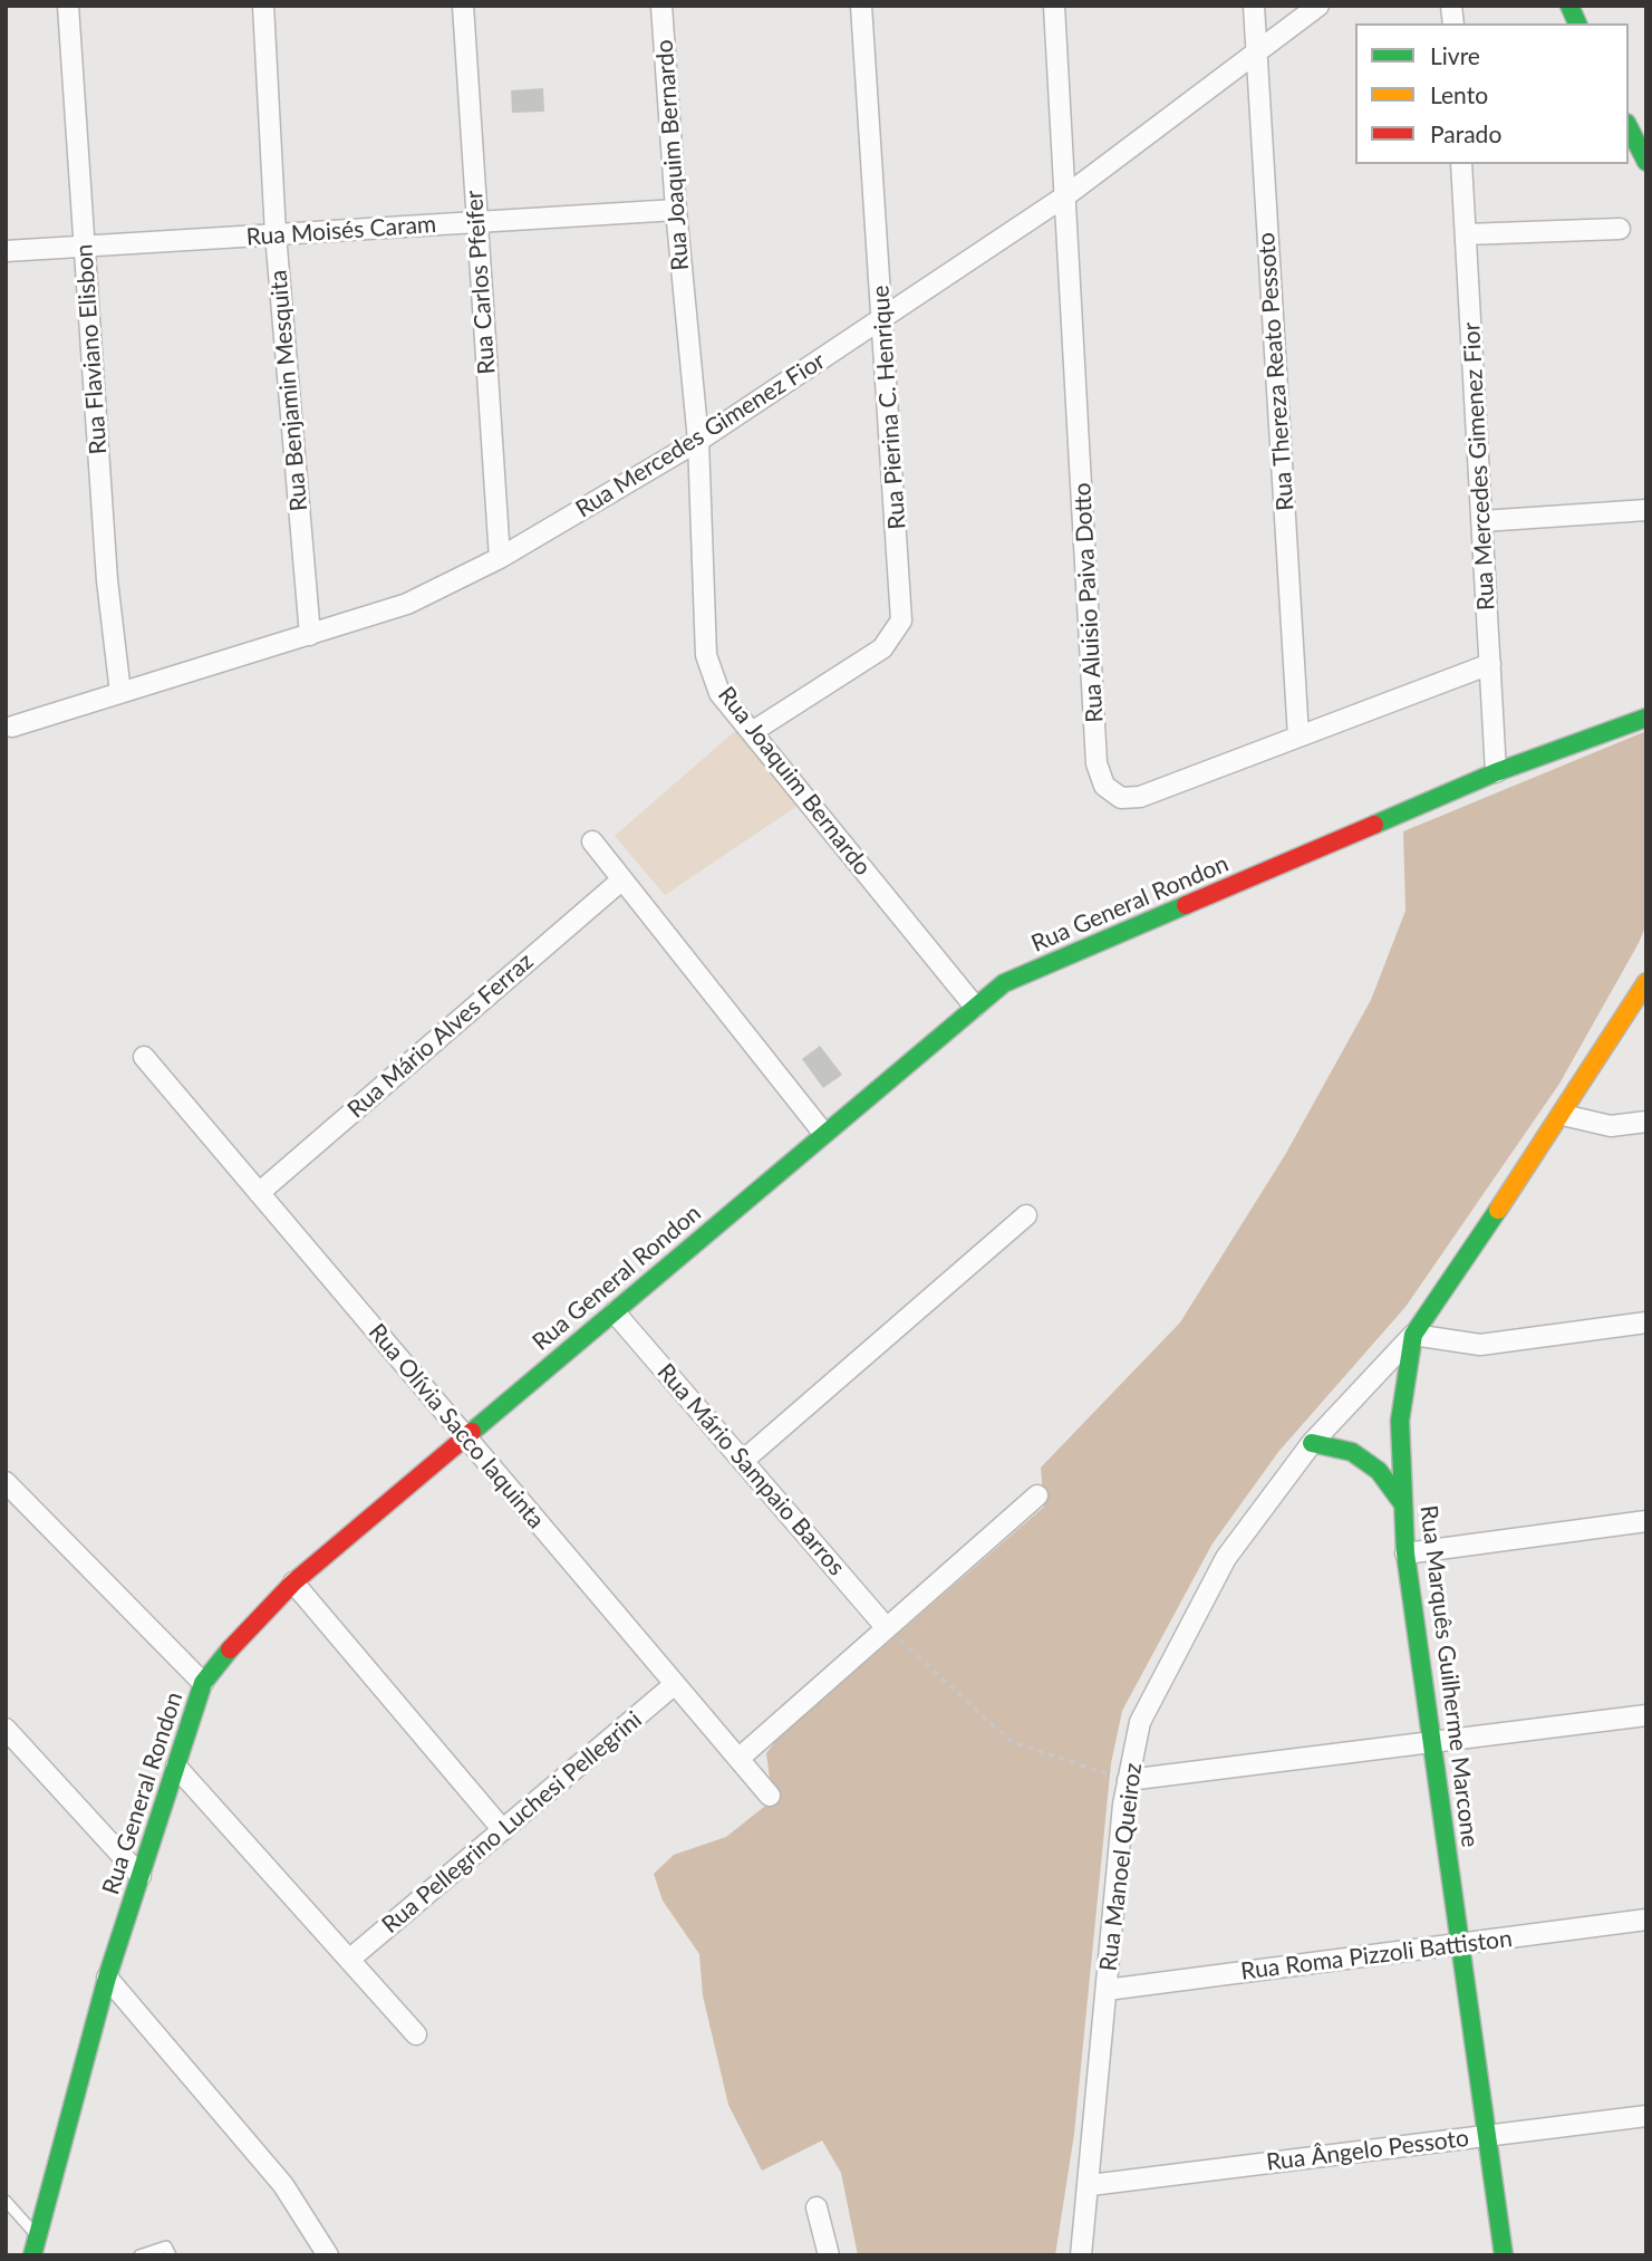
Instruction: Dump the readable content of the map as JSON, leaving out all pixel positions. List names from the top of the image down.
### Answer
{
  "streets": {
    "street": [
      "Rua Joaquim Bernardo",
      "Rua Moisés Caram",
      "Rua Carlos Pfeifer",
      "Rua Flaviano Elisbon",
      "Rua Thereza Reato Pessoto",
      "Rua Benjamin Mesquita",
      "Rua Pierina C. Henrique",
      "Rua Mercedes Gimenez Fior",
      "Rua Aluisio Paiva Dotto",
      "Rua General Rondon",
      "Rua Mário Alves Ferraz",
      "Rua Olívia Sacco Iaquinta",
      "Rua Mário Sampaio Barros",
      "Rua Marquês Guilherme Marcone",
      "Rua Pellegrino Luchesi Pellegrini",
      "Rua Manoel Queiroz",
      "Rua Roma Pizzoli Battiston",
      "Rua Ângelo Pessoto"
    ]
  },
  "crossings": [
    ["Rua Joaquim Bernardo", "Rua Moisés Caram"],
    ["Rua Joaquim Bernardo", "Rua Pierina C. Henrique"],
    ["Rua Joaquim Bernardo", "Rua Mercedes Gimenez Fior"],
    ["Rua Joaquim Bernardo", "Rua General Rondon"],
    ["Rua Moisés Caram", "Rua Carlos Pfeifer"],
    ["Rua Moisés Caram", "Rua Flaviano Elisbon"],
    ["Rua Moisés Caram", "Rua Benjamin Mesquita"],
    ["Rua Carlos Pfeifer", "Rua Mercedes Gimenez Fior"],
    ["Rua Flaviano Elisbon", "Rua Mercedes Gimenez Fior"],
    ["Rua Thereza Reato Pessoto", "Rua Mercedes Gimenez Fior"],
    ["Rua Thereza Reato Pessoto", "Rua Aluisio Paiva Dotto"],
    ["Rua Benjamin Mesquita", "Rua Mercedes Gimenez Fior"],
    ["Rua Pierina C. Henrique", "Rua Mercedes Gimenez Fior"],
    ["Rua Mercedes Gimenez Fior", "Rua Aluisio Paiva Dotto"],
    ["Rua Mercedes Gimenez Fior", "Rua General Rondon"],
    ["Rua General Rondon", "Rua Olívia Sacco Iaquinta"],
    ["Rua General Rondon", "Rua Mário Sampaio Barros"],
    ["Rua Mário Alves Ferraz", "Rua Olívia Sacco Iaquinta"],
    ["Rua Olívia Sacco Iaquinta", "Rua Pellegrino Luchesi Pellegrini"],
    ["Rua Marquês Guilherme Marcone", "Rua Manoel Queiroz"],
    ["Rua Marquês Guilherme Marcone", "Rua Roma Pizzoli Battiston"],
    ["Rua Marquês Guilherme Marcone", "Rua Ângelo Pessoto"],
    ["Rua Manoel Queiroz", "Rua Roma Pizzoli Battiston"],
    ["Rua Manoel Queiroz", "Rua Ângelo Pessoto"]
  ],
  "legend": ["Livre", "Lento", "Parado"]
}
